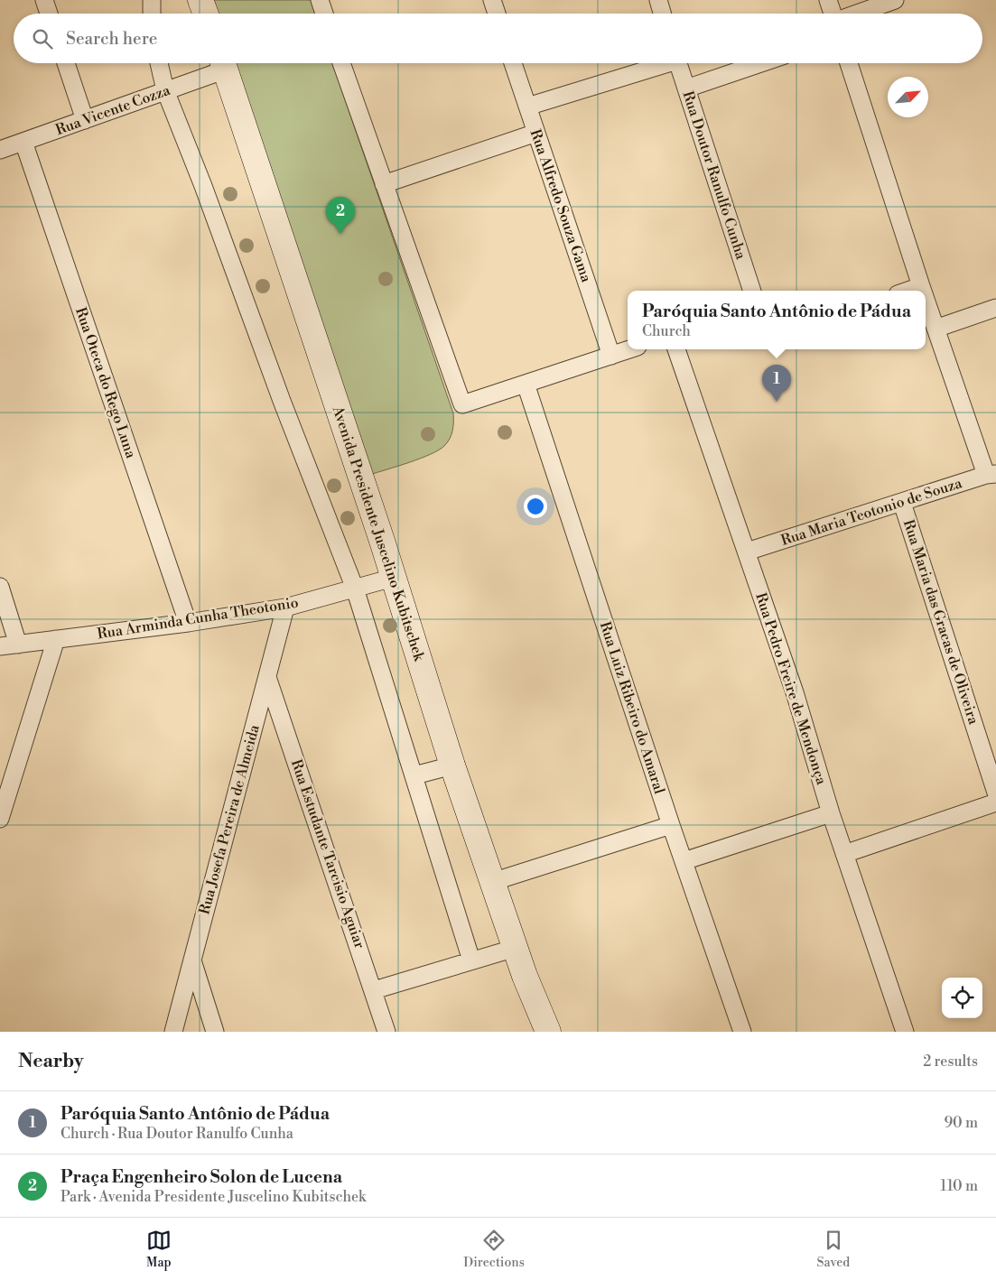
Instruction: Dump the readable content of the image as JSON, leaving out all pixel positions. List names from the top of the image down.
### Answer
{
  "streets": {
    "main road": ["Avenida Presidente Juscelino Kubitschek"],
    "street": [
      "Rua Vicente Cozza",
      "Rua Doutor Ranulfo Cunha",
      "Rua Alfredo Souza Gama",
      "Rua Oteca do Rego Luna",
      "Rua Maria Teotonio de Souza",
      "Rua Arminda Cunha Theotonio",
      "Rua Maria das Gracas de Oliveira",
      "Rua Pedro Freire de Mendonça",
      "Rua Luiz Ribeiro do Amaral",
      "Rua Josefa Pereira de Almeida",
      "Rua Estudante Tarcisio Aguiar"
    ]
  },
  "crossings": [
    ["Rua Vicente Cozza", "Rua Oteca do Rego Luna"],
    ["Rua Oteca do Rego Luna", "Rua Arminda Cunha Theotonio"],
    ["Rua Maria Teotonio de Souza", "Rua Maria das Gracas de Oliveira"],
    ["Rua Maria Teotonio de Souza", "Rua Pedro Freire de Mendonça"],
    ["Avenida Presidente Juscelino Kubitschek", "Rua Arminda Cunha Theotonio"],
    ["Rua Arminda Cunha Theotonio", "Rua Josefa Pereira de Almeida"],
    ["Rua Josefa Pereira de Almeida", "Rua Estudante Tarcisio Aguiar"]
  ],
  "north": "top right",
  "page": {
    "search": "Search here",
    "pins": ["2", "1"],
    "popup": ["Paróquia Santo Antônio de Pádua", "Church"],
    "heading": ["Nearby", "2 results"],
    "list": [
      {
        "mark": "1",
        "name": "Paróquia Santo Antônio de Pádua",
        "note": "Church · Rua Doutor Ranulfo Cunha",
        "value": "90 m"
      },
      {
        "mark": "2",
        "name": "Praça Engenheiro Solon de Lucena",
        "note": "Park · Avenida Presidente Juscelino Kubitschek",
        "value": "110 m"
      }
    ],
    "nav": ["Map", "Directions", "Saved"]
  }
}
